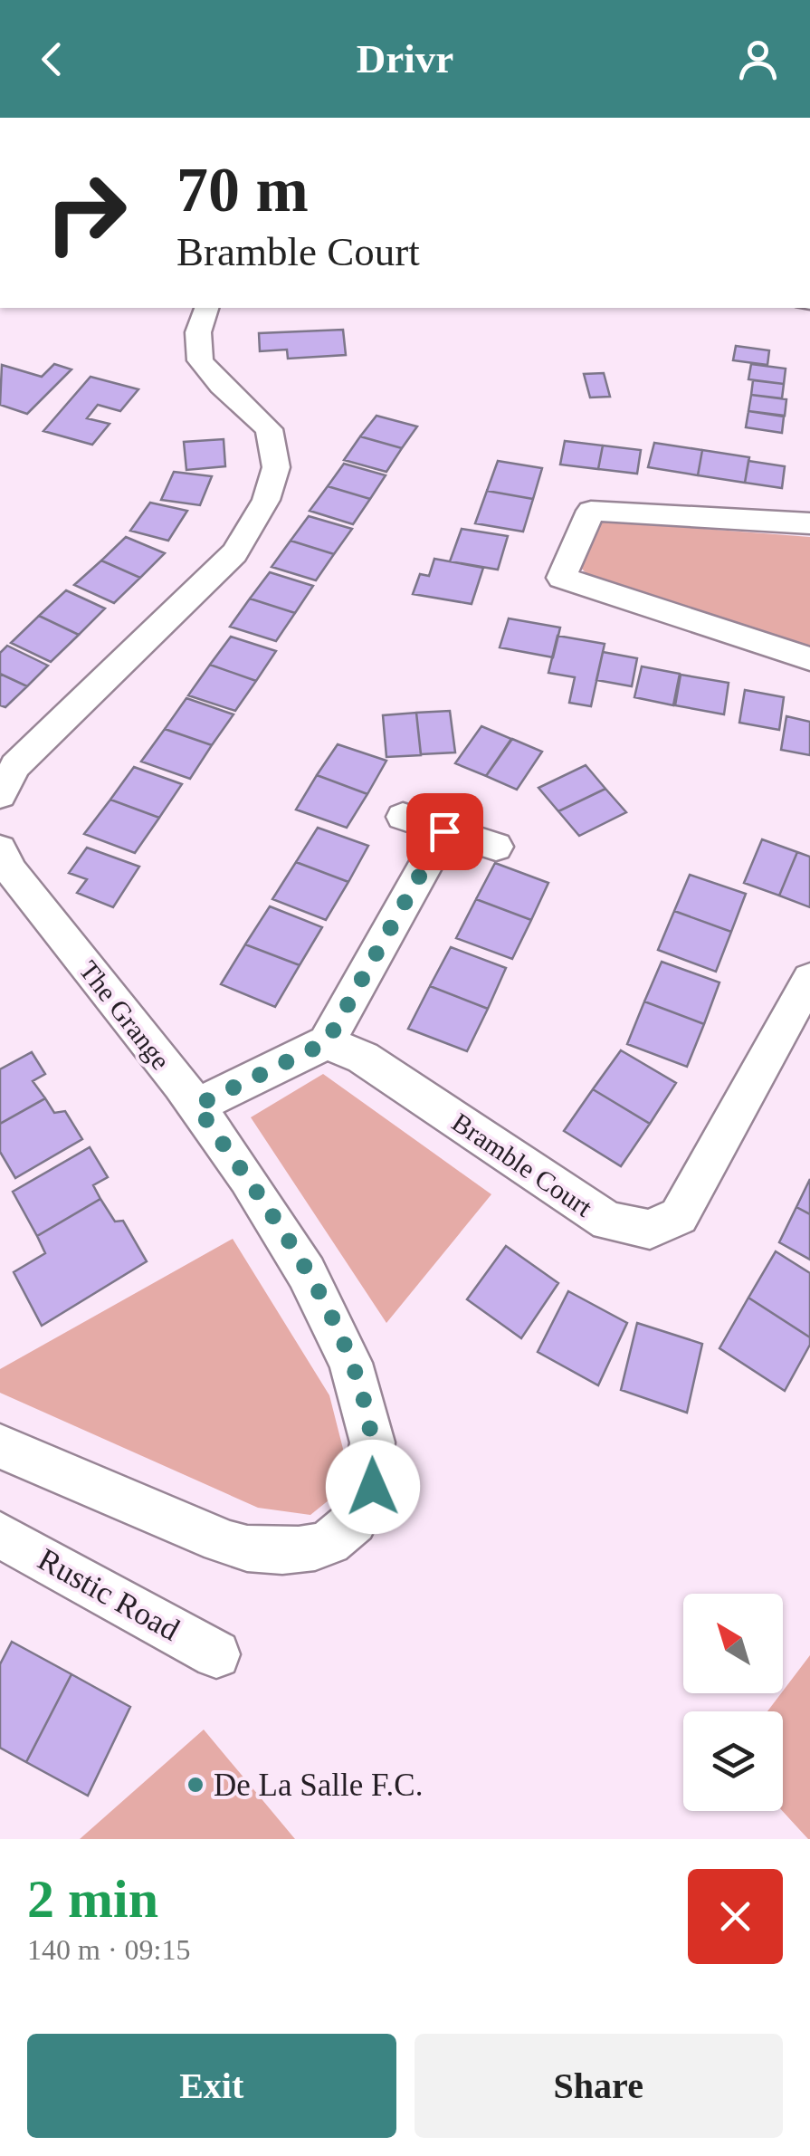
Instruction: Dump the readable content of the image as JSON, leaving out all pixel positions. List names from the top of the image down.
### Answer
{
  "streets": {
    "street": ["The Grange", "Bramble Court", "Rustic Road"]
  },
  "places": ["De La Salle F.C."],
  "north": "top left",
  "page": {
    "header": "Drivr",
    "turn": ["70 m", "Bramble Court"],
    "heading": ["2 min", "140 m · 09:15"],
    "buttons": ["Exit", "Share"]
  }
}
